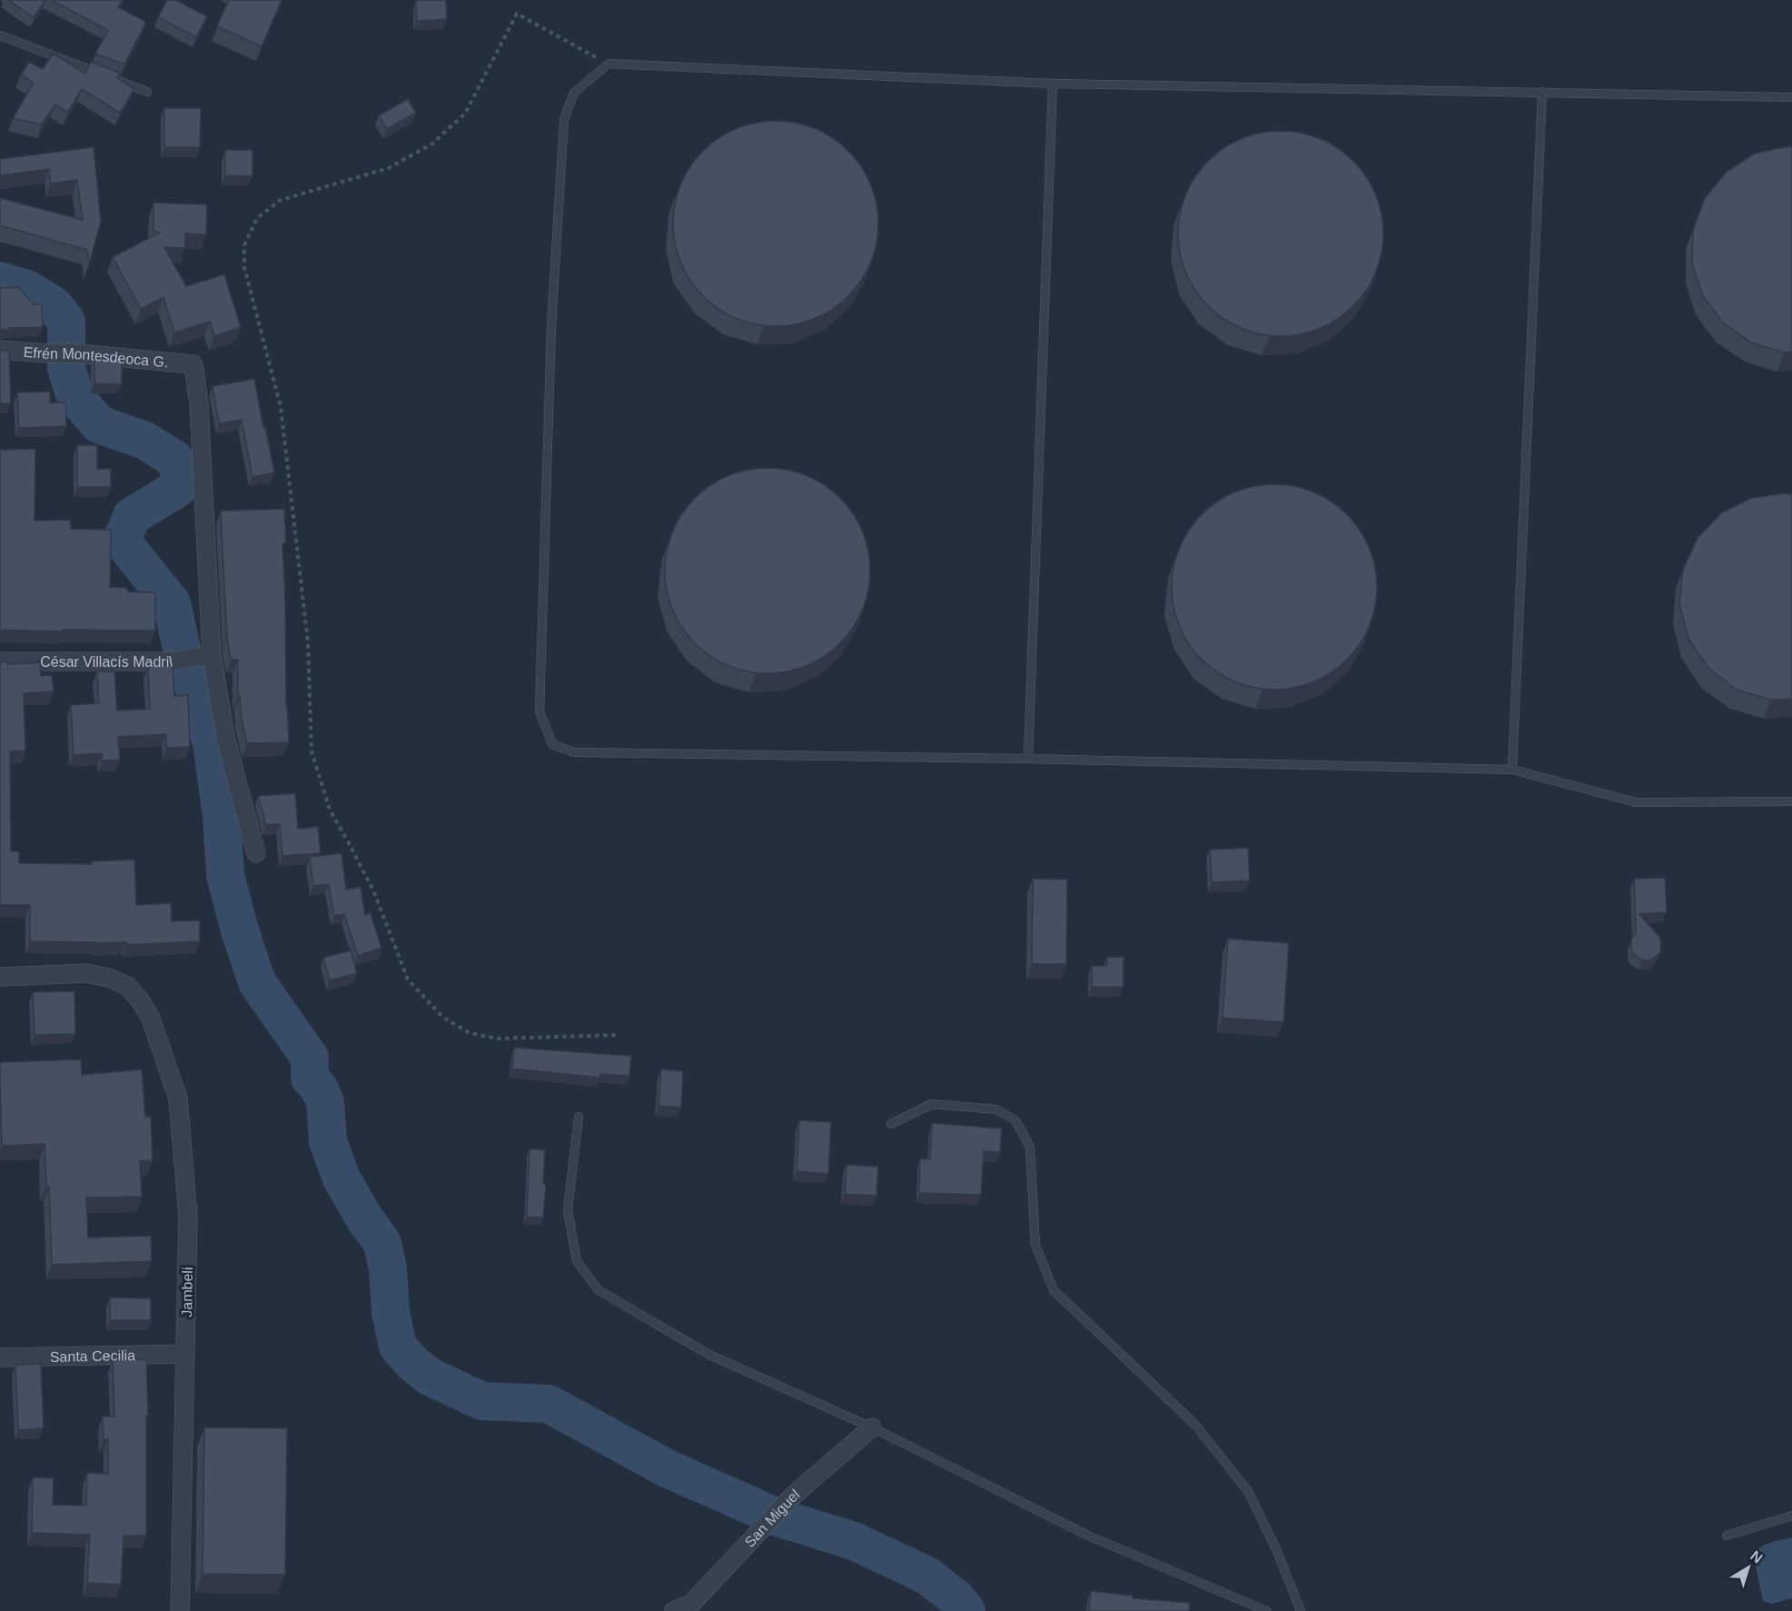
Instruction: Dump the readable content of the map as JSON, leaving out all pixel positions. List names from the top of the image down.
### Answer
{
  "streets": {
    "street": [
      "Efrén Montesdeoca G.",
      "César Villacís Madril",
      "Jambeli",
      "Santa Cecilia",
      "San Miguel"
    ]
  },
  "crossings": [
    ["Efrén Montesdeoca G.", "César Villacís Madril"],
    ["Jambeli", "Santa Cecilia"]
  ],
  "north": "top right"
}
